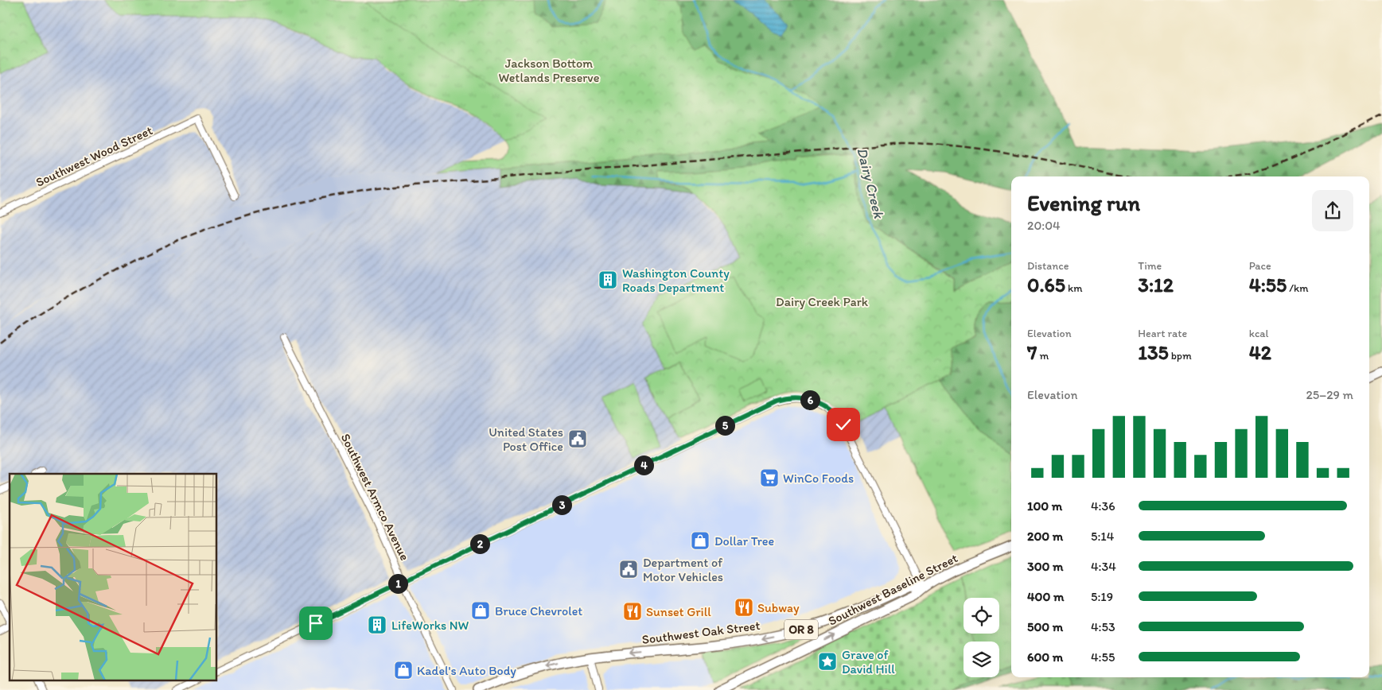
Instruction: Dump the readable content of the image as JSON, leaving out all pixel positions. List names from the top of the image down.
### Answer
{
  "streets": {
    "highway": ["Southwest Baseline Street", "OR 8", "Southwest Oak Street"],
    "street": ["Southwest Wood Street", "Southwest Armco Avenue"]
  },
  "crossings": [
    ["Southwest Baseline Street", "Southwest Oak Street"]
  ],
  "one_way": ["Southwest Baseline Street", "Southwest Oak Street"],
  "water": ["Dairy Creek"],
  "parks": ["Jackson Bottom Wetlands Preserve", "Dairy Creek Park"],
  "places": {
    "building": ["Washington County Roads Department", "LifeWorks NW"],
    "public building": ["United States Post Office", "Department of Motor Vehicles"],
    "supermarket": ["WinCo Foods"],
    "shop": ["Dollar Tree", "Bruce Chevrolet", "Kadel's Auto Body"],
    "restaurant": ["Subway", "Sunset Grill"],
    "place": ["Grave of David Hill"]
  },
  "page": {
    "heading": ["Evening run", "20:04"],
    "stats": [
      ["Distance", "0.65 km"],
      ["Time", "3:12"],
      ["Pace", "4:55 /km"],
      ["Elevation", "7 m"],
      ["Heart rate", "135 bpm"],
      ["kcal", "42"]
    ],
    "chart": ["Elevation", "25–29 m"],
    "pins": [
      "6",
      "5",
      "4",
      "3",
      "2",
      "1"
    ],
    "list": [
      {
        "name": "100 m",
        "note": "4:36"
      },
      {
        "name": "200 m",
        "note": "5:14"
      },
      {
        "name": "300 m",
        "note": "4:34"
      },
      {
        "name": "400 m",
        "note": "5:19"
      },
      {
        "name": "500 m",
        "note": "4:53"
      },
      {
        "name": "600 m",
        "note": "4:55"
      }
    ]
  }
}
